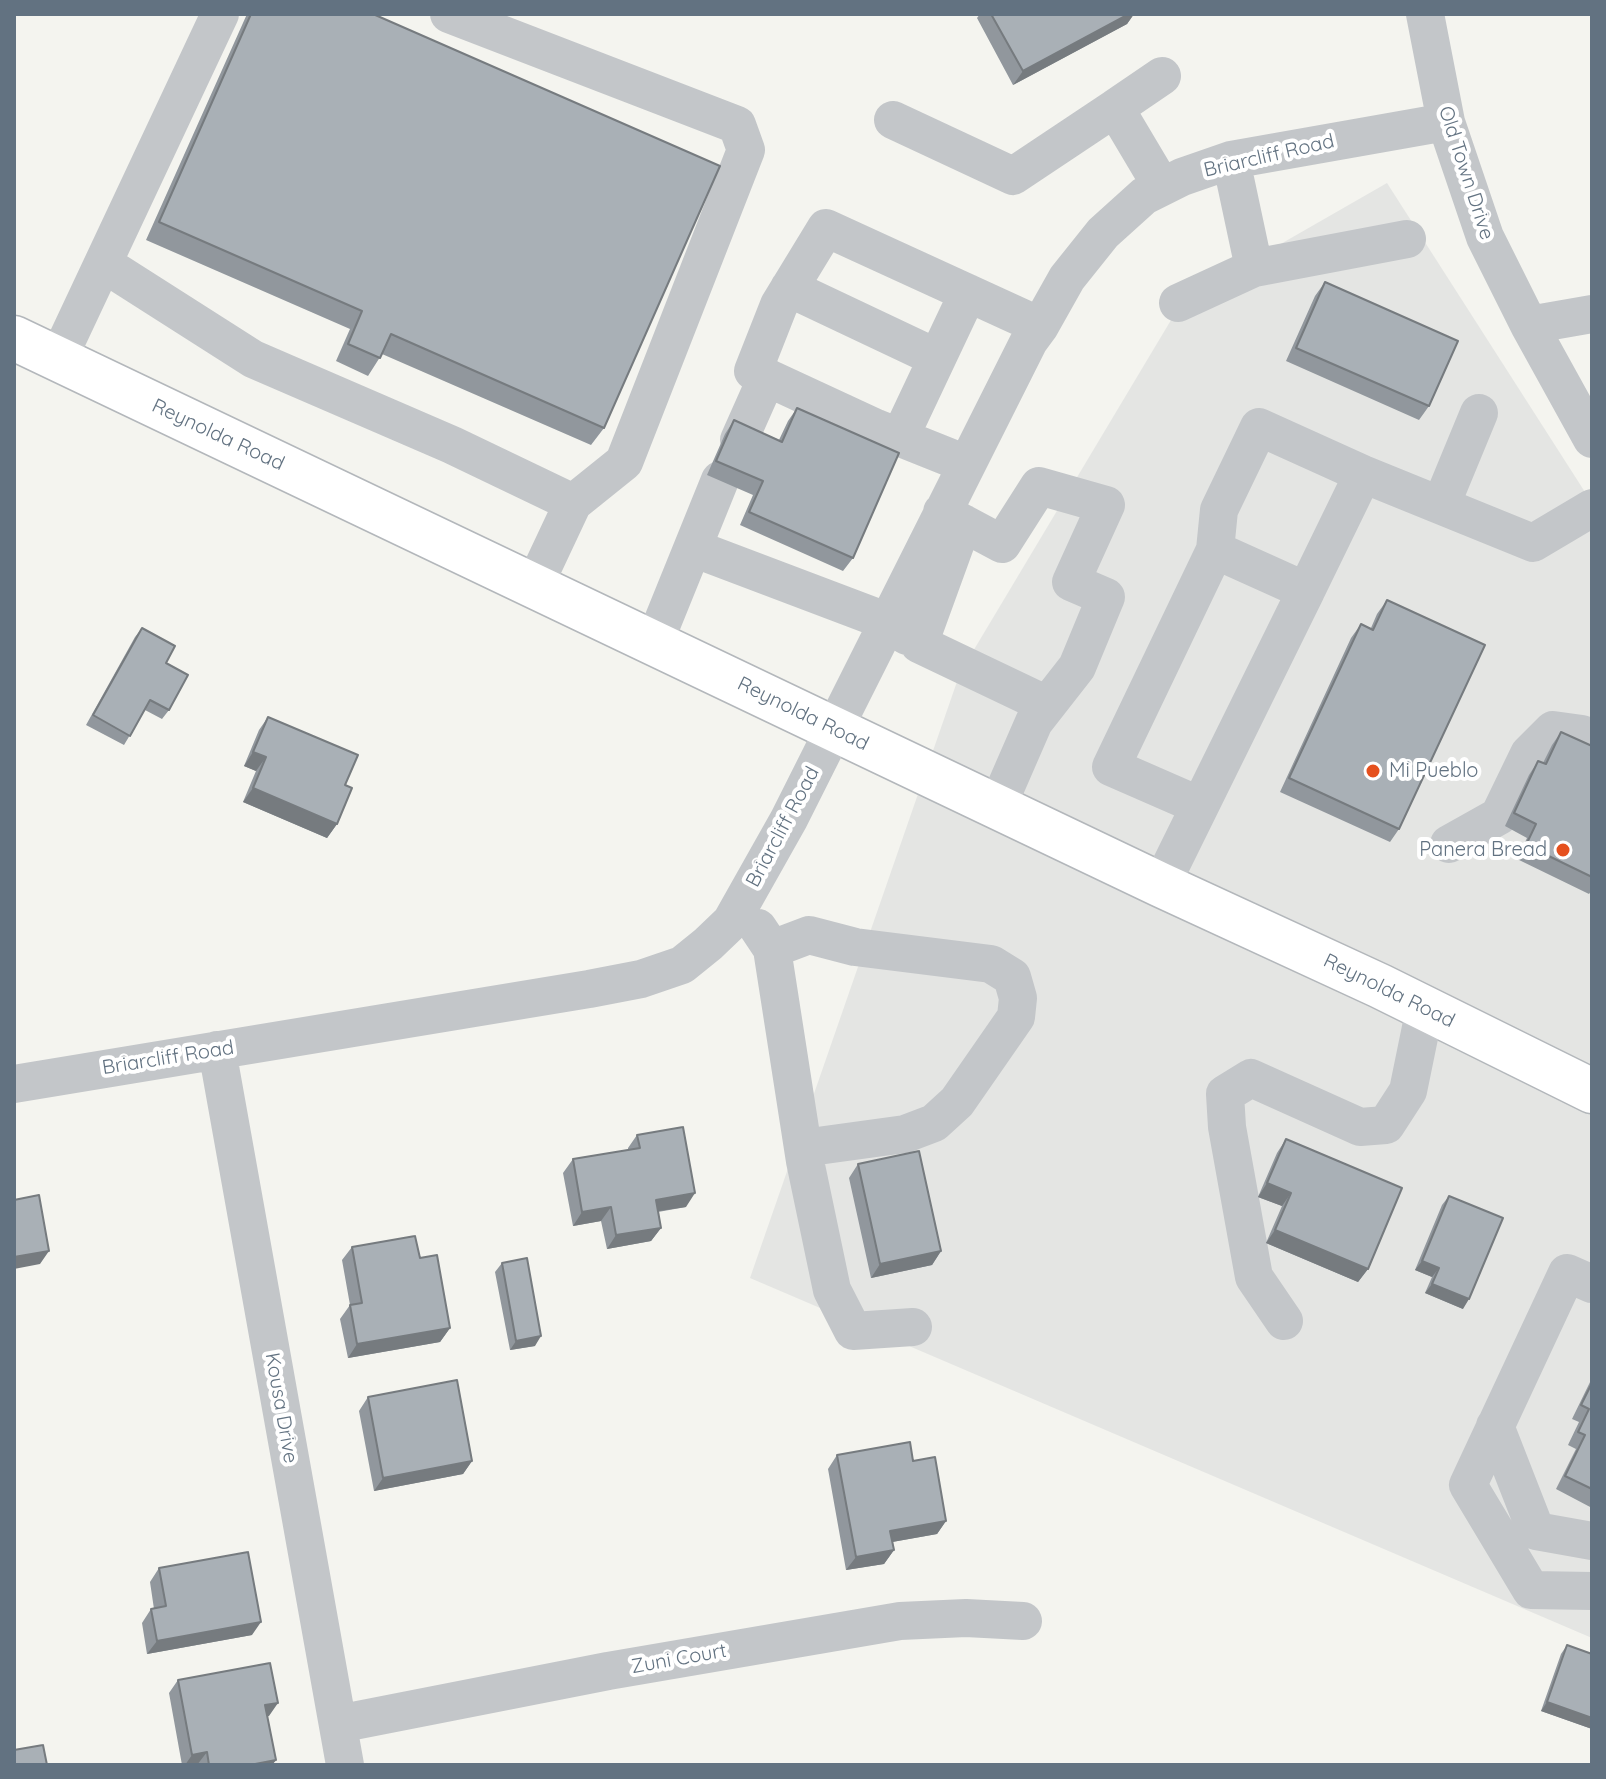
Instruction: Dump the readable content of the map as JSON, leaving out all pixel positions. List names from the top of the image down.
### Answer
{
  "streets": {
    "main road": ["Reynolda Road"],
    "street": [
      "Briarcliff Road",
      "Old Town Drive",
      "Kousa Drive",
      "Zuni Court"
    ]
  },
  "crossings": [
    ["Briarcliff Road", "Old Town Drive"],
    ["Briarcliff Road", "Reynolda Road"],
    ["Briarcliff Road", "Kousa Drive"],
    ["Kousa Drive", "Zuni Court"]
  ],
  "places": ["Mi Pueblo", "Panera Bread"]
}
